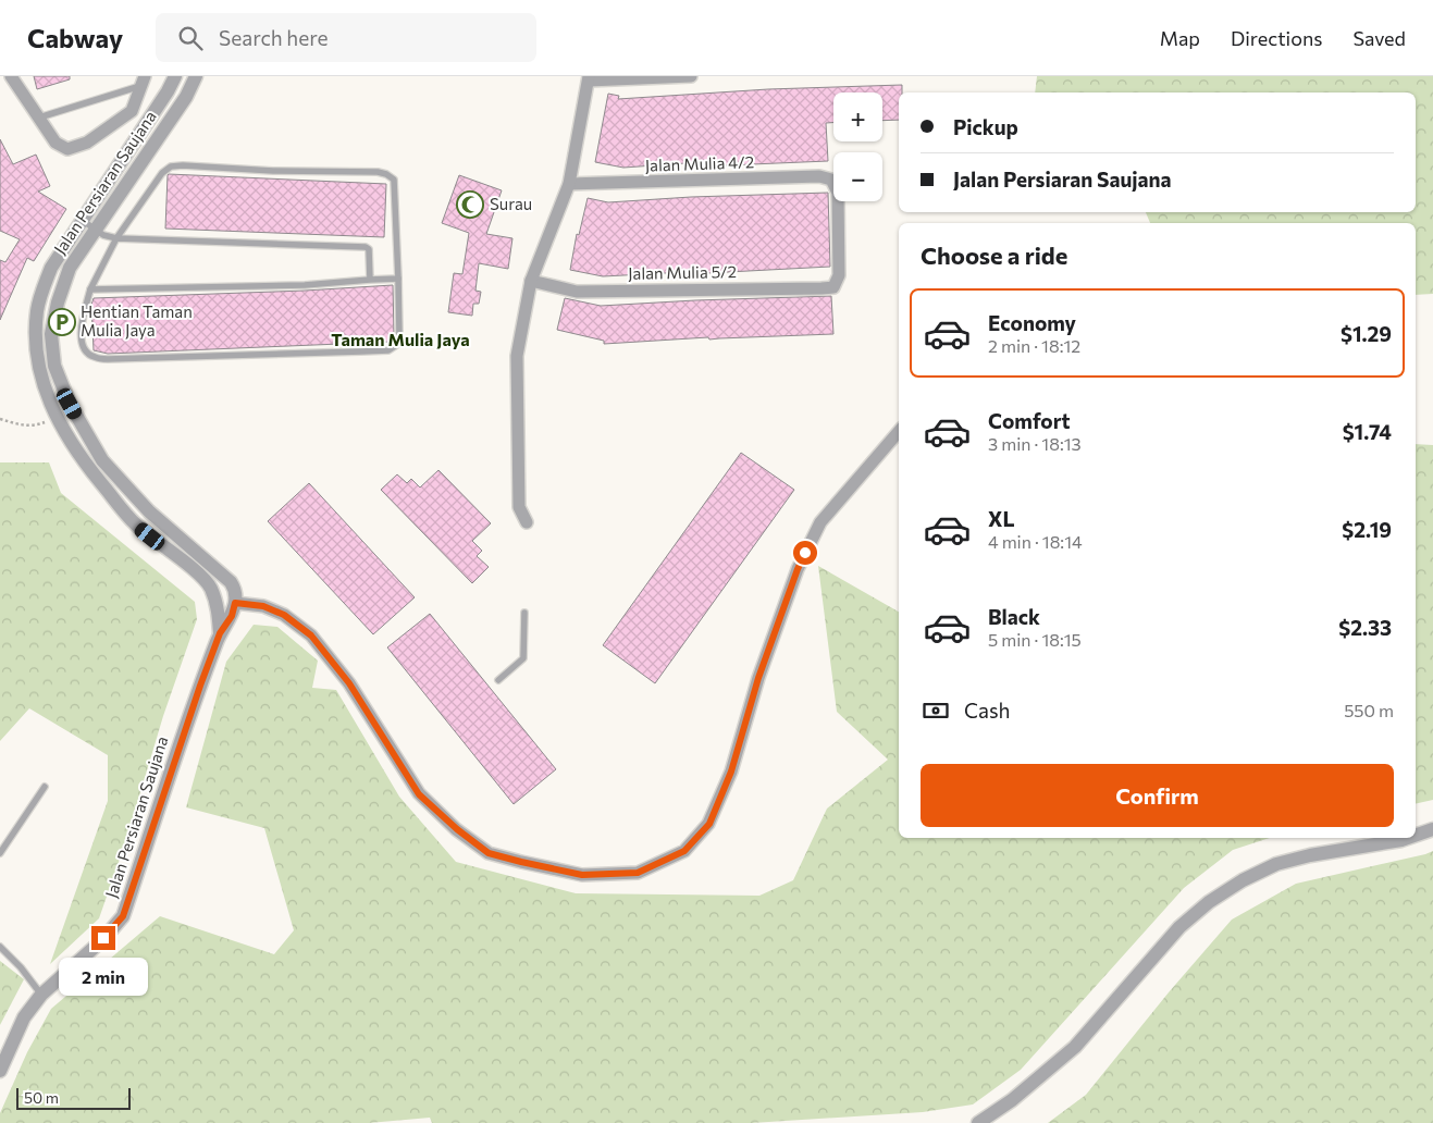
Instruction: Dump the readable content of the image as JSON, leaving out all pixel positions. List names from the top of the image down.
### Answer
{
  "streets": {
    "street": ["Jalan Mulia 4/2", "Jalan Persiaran Saujana", "Jalan Mulia 5/2"]
  },
  "crossings": [
    ["Jalan Mulia 4/2", "Jalan Mulia 5/2"]
  ],
  "districts": ["Taman Mulia Jaya"],
  "places": {
    "mosque": ["Surau"],
    "parking": ["Hentian Taman Mulia Jaya"]
  },
  "scale_bar": "50 m",
  "page": {
    "header": "Cabway",
    "search": "Search here",
    "nav": ["Map", "Directions", "Saved"],
    "map_buttons": ["+", "−"],
    "banner": ["Pickup", "Jalan Persiaran Saujana"],
    "heading": "Choose a ride",
    "list": [
      {
        "name": "Economy",
        "note": "2 min · 18:12",
        "value": "$1.29"
      },
      {
        "name": "Comfort",
        "note": "3 min · 18:13",
        "value": "$1.74"
      },
      {
        "name": "XL",
        "note": "4 min · 18:14",
        "value": "$2.19"
      },
      {
        "name": "Black",
        "note": "5 min · 18:15",
        "value": "$2.33"
      }
    ],
    "pay": ["Cash", "550 m"],
    "buttons": "Confirm",
    "bubble": "2 min",
    "scale": "50 m"
  }
}
